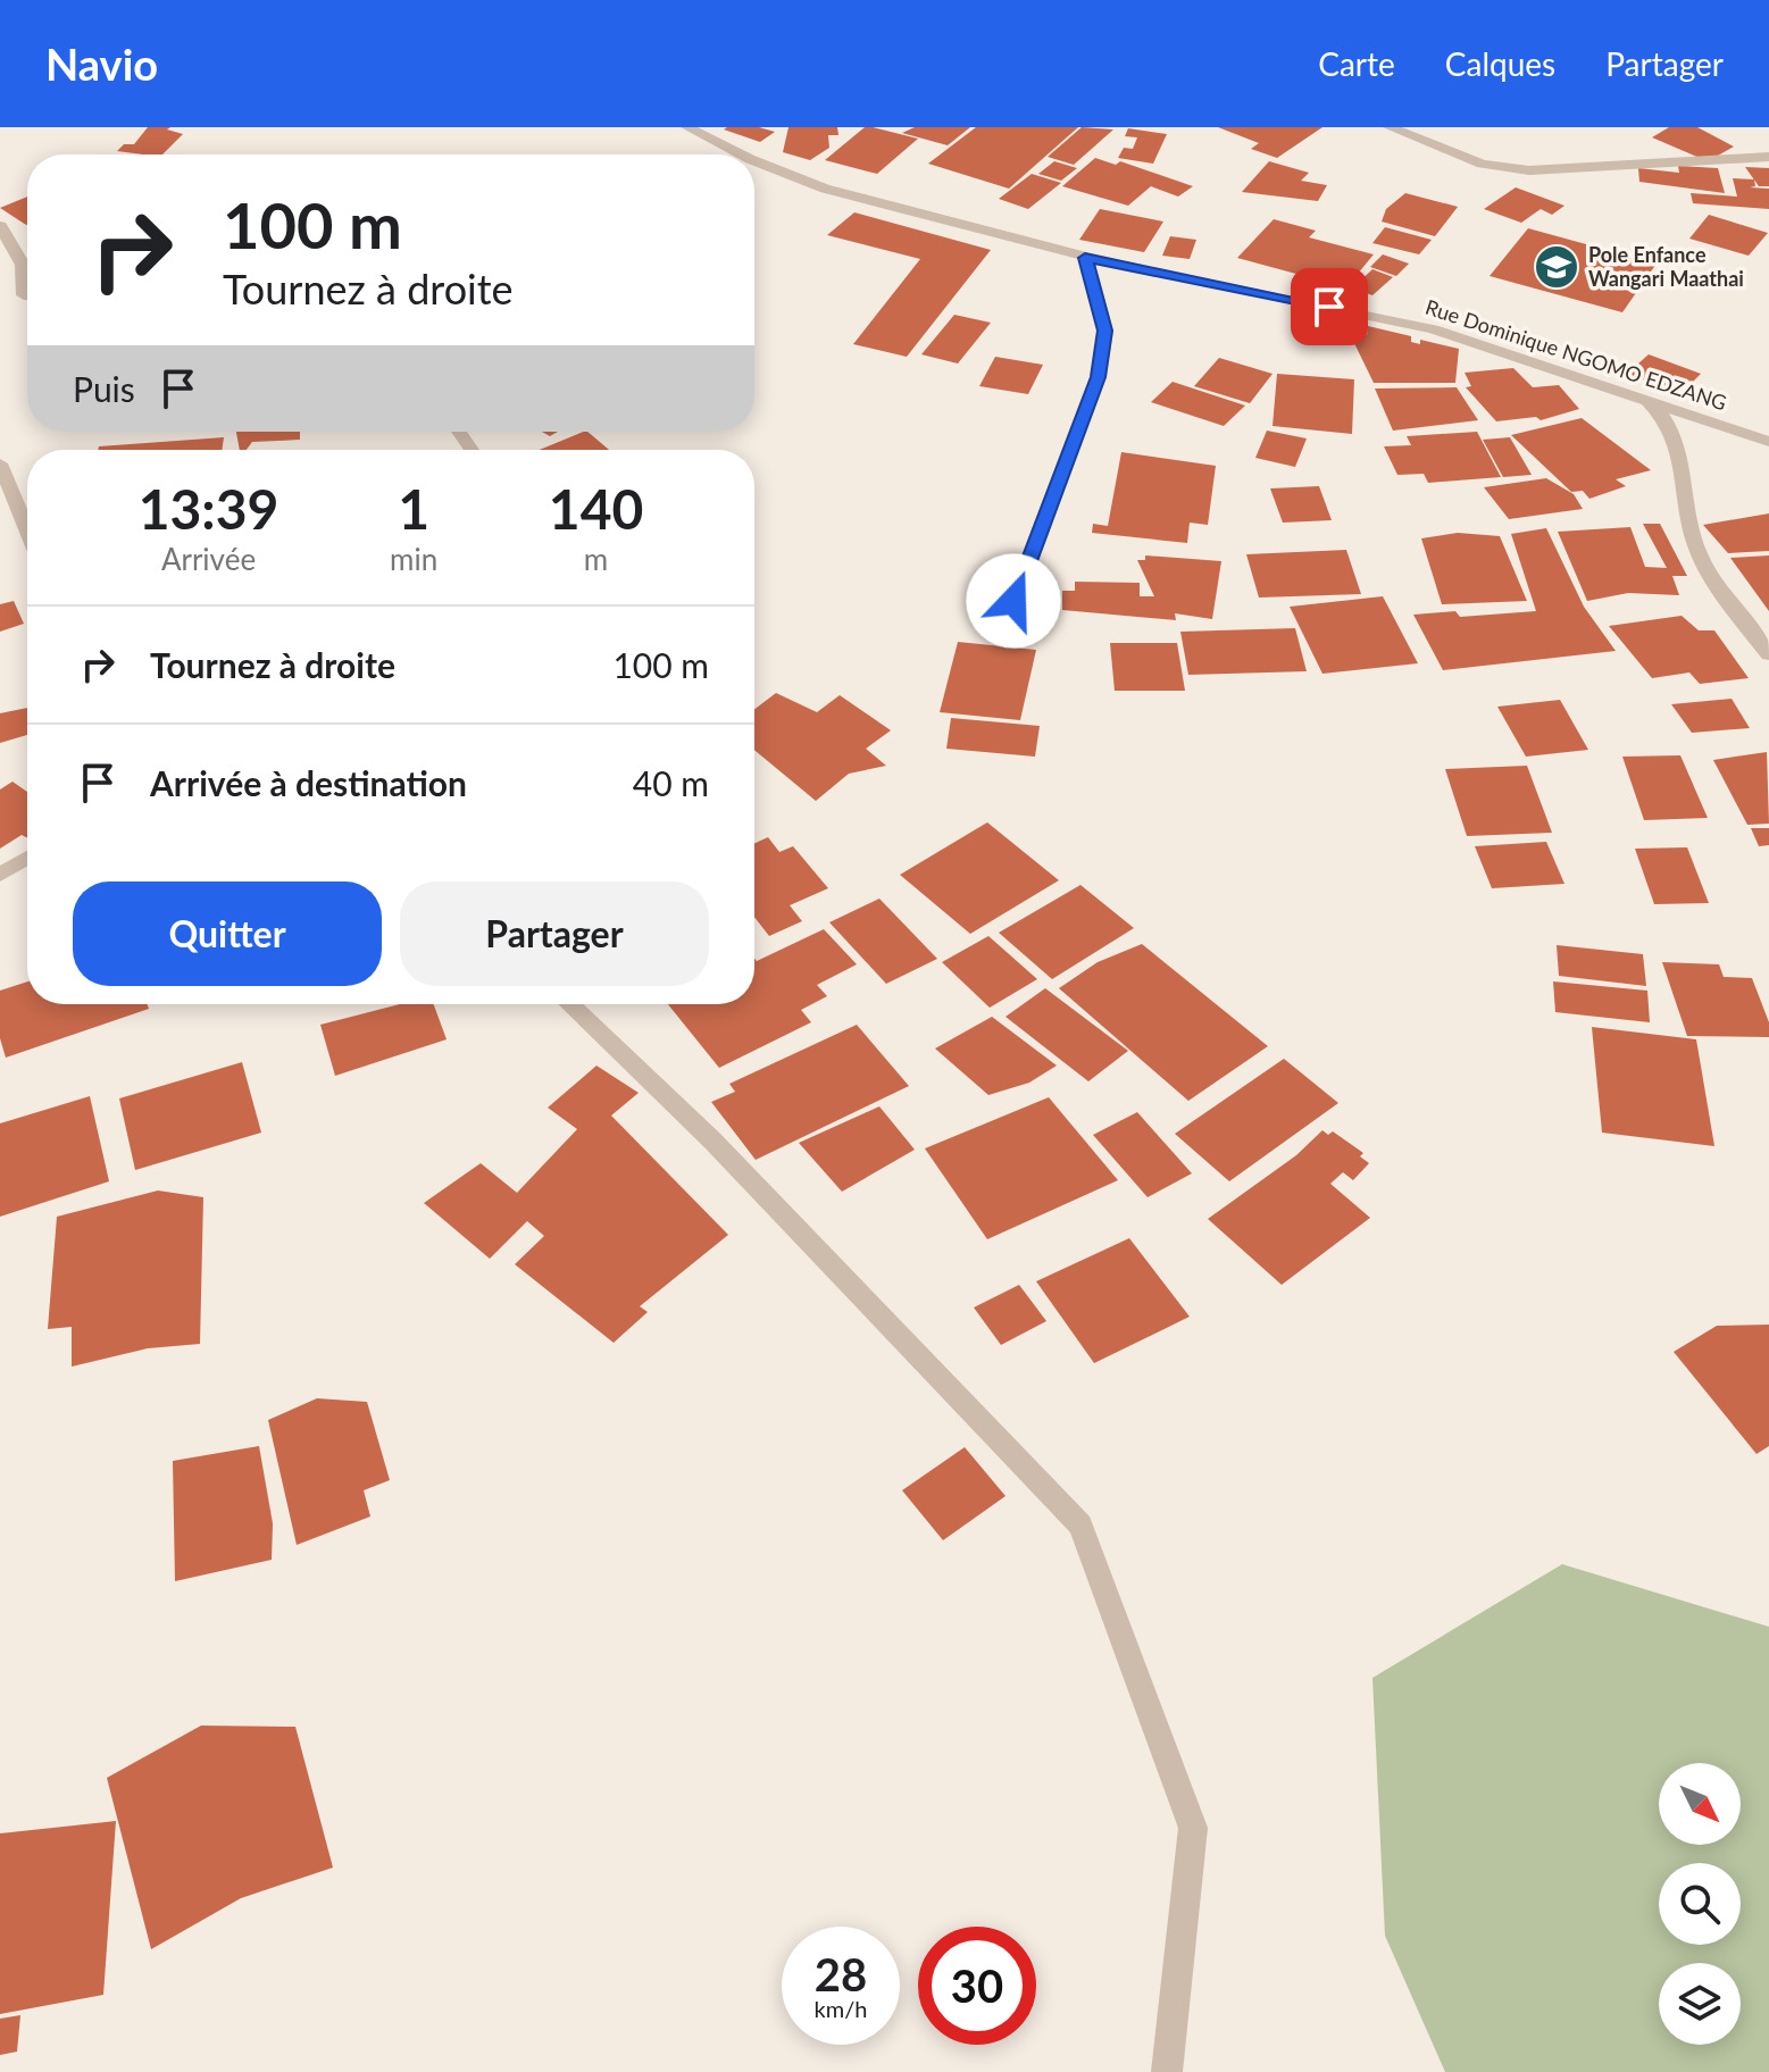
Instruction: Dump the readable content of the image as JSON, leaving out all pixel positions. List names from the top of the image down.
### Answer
{
  "streets": {
    "street": ["Rue Dominique NGOMO EDZANG"]
  },
  "places": {
    "school or university": ["Pole Enfance Wangari Maathai"]
  },
  "north": "bottom right",
  "page": {
    "header": "Navio",
    "nav": ["Carte", "Calques", "Partager"],
    "turn": ["100 m", "Tournez à droite"],
    "then": "Puis",
    "eta": [
      "13:39",
      "Arrivée",
      "1",
      "min",
      "140",
      "m"
    ],
    "list": [
      {
        "name": "Tournez à droite",
        "value": "100 m"
      },
      {
        "name": "Arrivée à destination",
        "value": "40 m"
      }
    ],
    "buttons": ["Quitter", "Partager"],
    "speed": "28 km/h",
    "limit": "30"
  }
}
